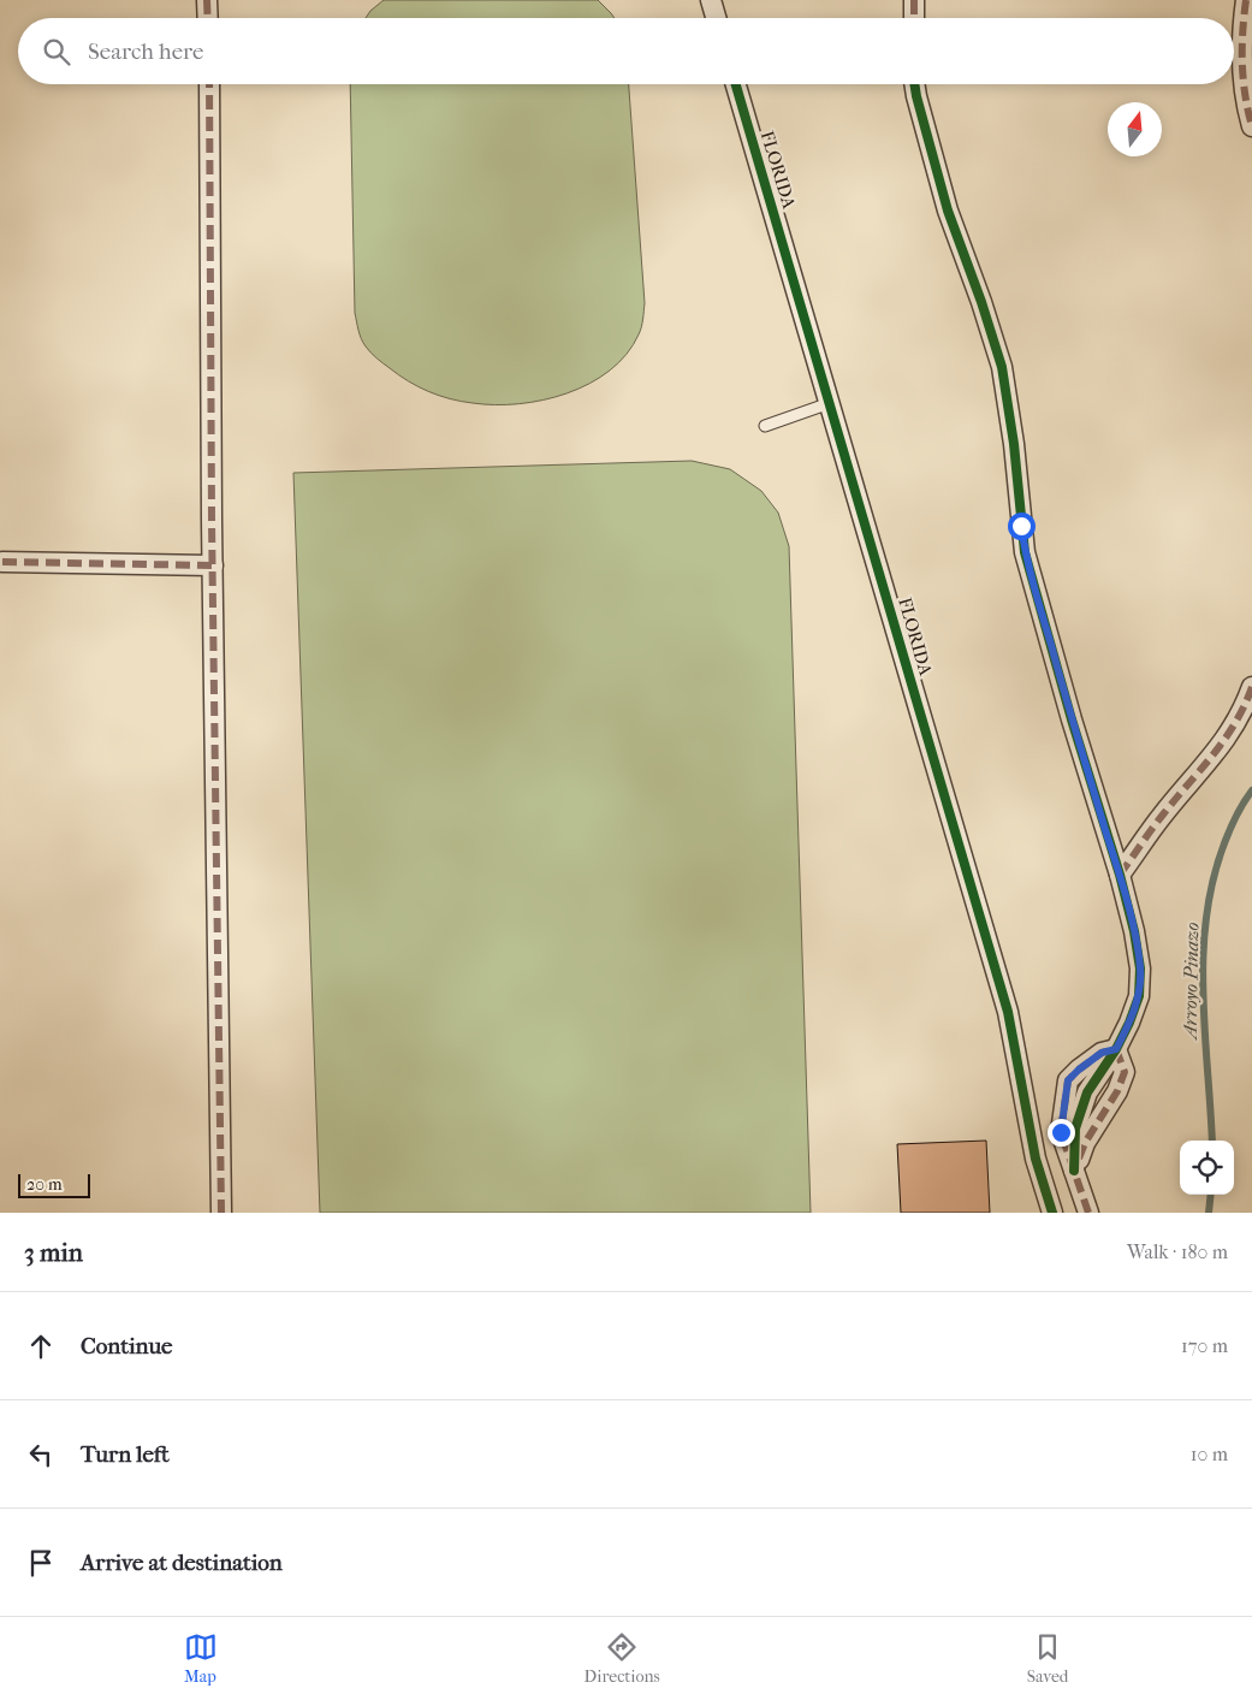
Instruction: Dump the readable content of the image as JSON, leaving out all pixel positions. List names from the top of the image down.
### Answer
{
  "streets": {
    "street": ["FLORIDA"]
  },
  "water": ["Arroyo Pinazo"],
  "scale_bar": "20 m",
  "north": "top",
  "page": {
    "search": "Search here",
    "scale": "20 m",
    "heading": ["3 min", "Walk · 180 m"],
    "list": [
      ["Continue", "170 m"],
      ["Turn left", "10 m"],
      "Arrive at destination"
    ],
    "nav": ["Map", "Directions", "Saved"]
  }
}
